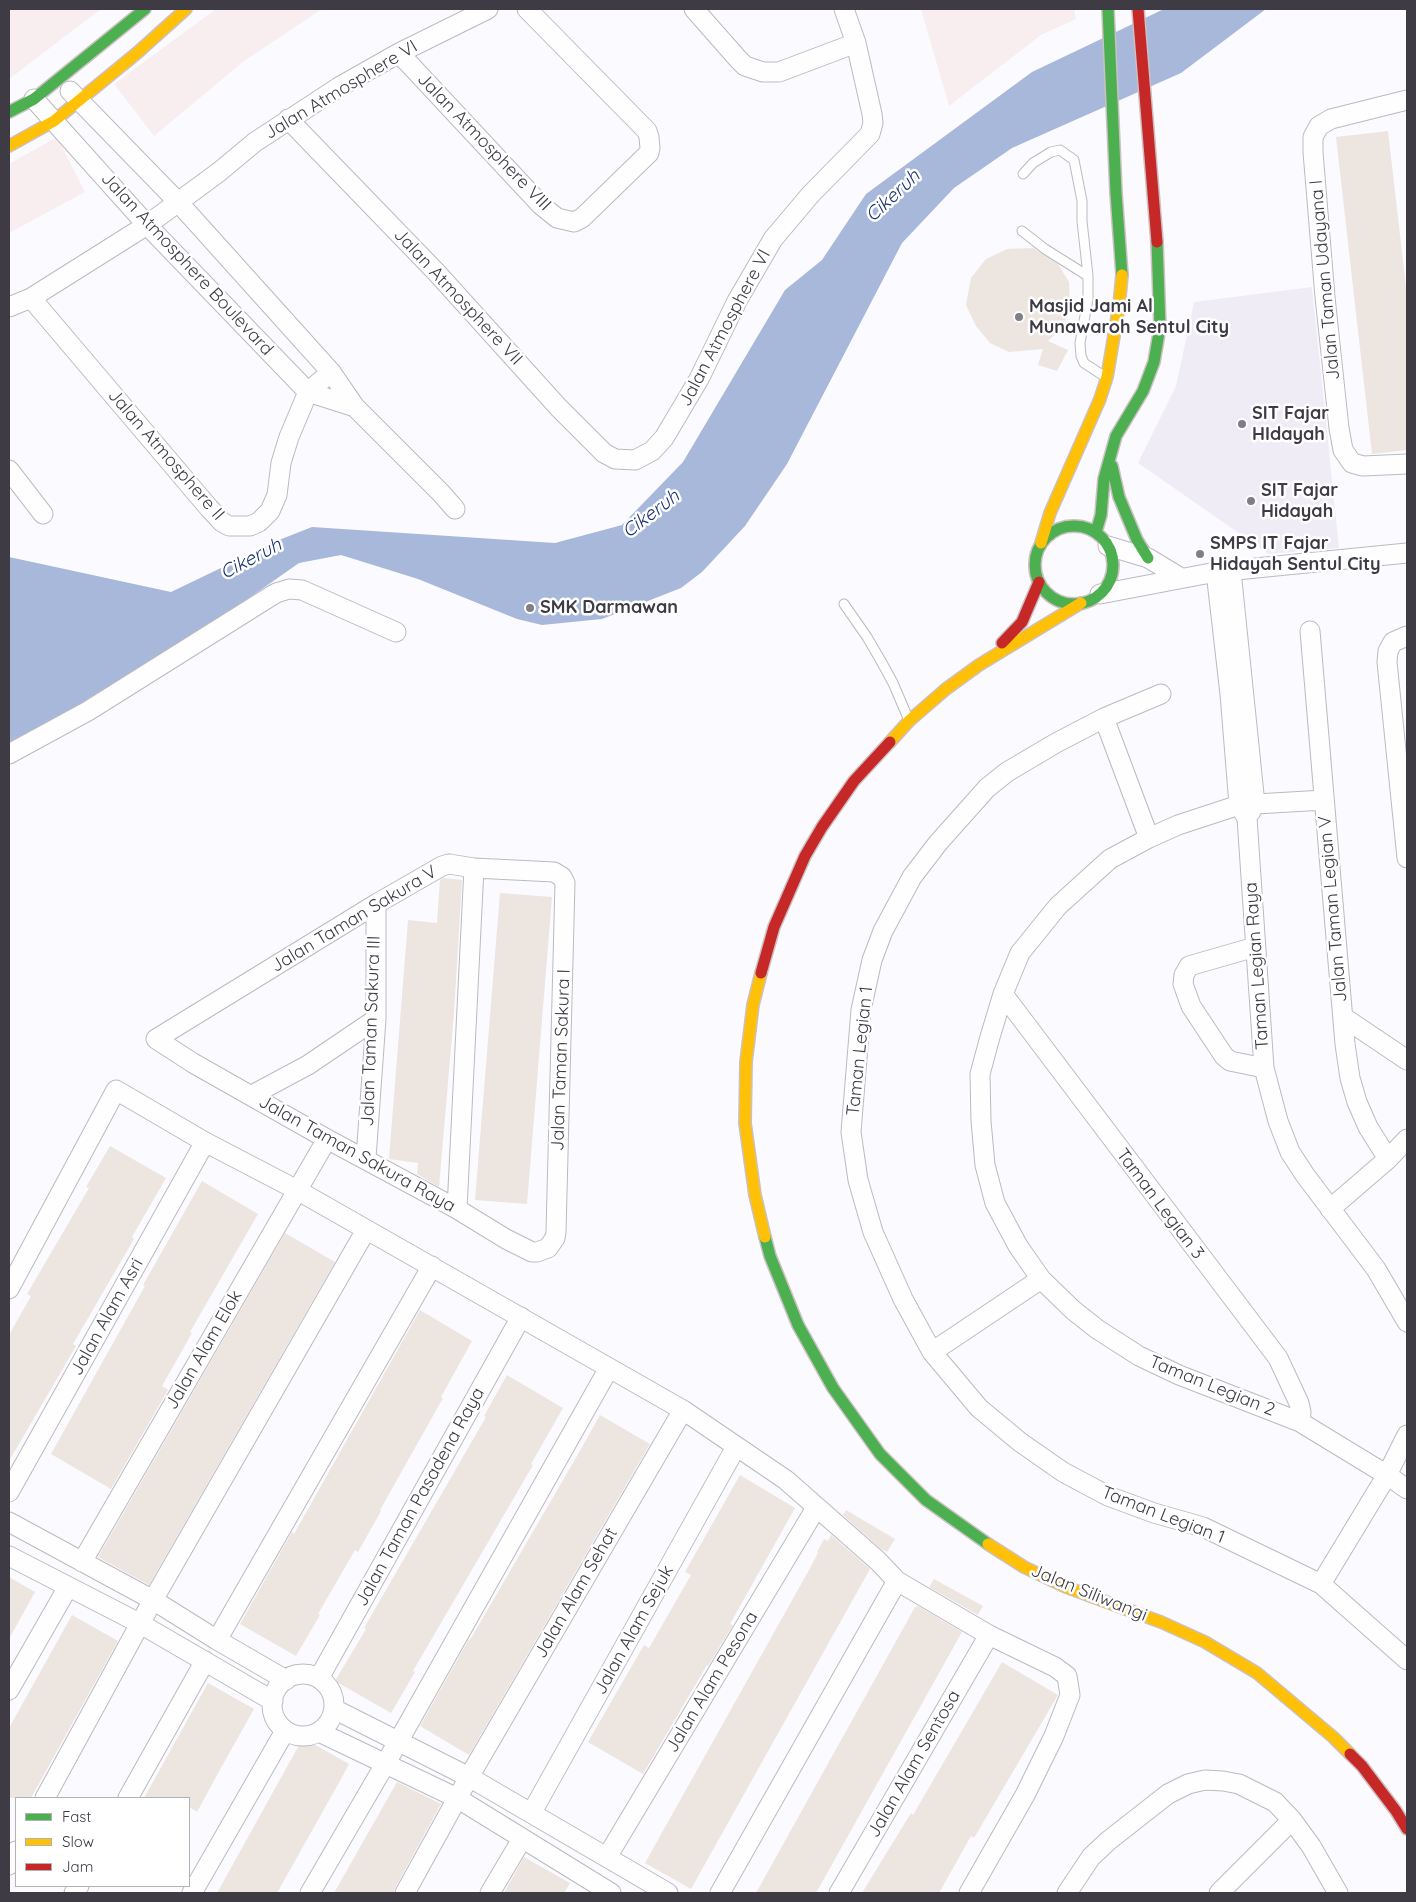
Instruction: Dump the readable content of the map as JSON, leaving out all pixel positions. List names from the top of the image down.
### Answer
{
  "streets": {
    "main road": ["Jalan Siliwangi"],
    "street": [
      "Jalan Atmosphere VI",
      "Jalan Atmosphere VIII",
      "Jalan Atmosphere Boulevard",
      "Jalan Taman Udayana I",
      "Jalan Atmosphere VII",
      "Jalan Atmosphere II",
      "Jalan Taman Legian V",
      "Jalan Taman Sakura V",
      "Taman Legian Raya",
      "Jalan Taman Sakura III",
      "Taman Legian 1",
      "Jalan Taman Sakura I",
      "Jalan Taman Sakura Raya",
      "Taman Legian 3",
      "Jalan Alam Asri",
      "Jalan Alam Elok",
      "Taman Legian 2",
      "Jalan Taman Pasadena Raya",
      "Jalan Alam Sehat",
      "Jalan Alam Sejuk",
      "Jalan Alam Pesona",
      "Jalan Alam Sentosa"
    ]
  },
  "crossings": [
    ["Jalan Atmosphere VI", "Jalan Atmosphere VIII"],
    ["Jalan Atmosphere VI", "Jalan Atmosphere Boulevard"],
    ["Jalan Atmosphere VI", "Jalan Atmosphere VII"],
    ["Jalan Atmosphere VI", "Jalan Atmosphere II"],
    ["Jalan Atmosphere Boulevard", "Jalan Atmosphere II"],
    ["Jalan Taman Legian V", "Taman Legian Raya"],
    ["Jalan Taman Legian V", "Taman Legian 2"],
    ["Jalan Taman Sakura V", "Jalan Taman Sakura III"],
    ["Jalan Taman Sakura V", "Jalan Taman Sakura I"],
    ["Jalan Taman Sakura V", "Jalan Taman Sakura Raya"],
    ["Taman Legian Raya", "Taman Legian 2"],
    ["Jalan Taman Sakura III", "Jalan Taman Sakura Raya"],
    ["Jalan Taman Sakura I", "Jalan Taman Sakura Raya"],
    ["Jalan Taman Sakura Raya", "Jalan Alam Elok"],
    ["Taman Legian 3", "Taman Legian 2"]
  ],
  "water": ["Cikeruh"],
  "places": [
    "Masjid Jami Al Munawaroh Sentul City",
    "SIT Fajar HIdayah",
    "SIT Fajar Hidayah",
    "SMPS IT Fajar Hidayah Sentul City",
    "SMK Darmawan"
  ],
  "legend": ["Fast", "Slow", "Jam"]
}
